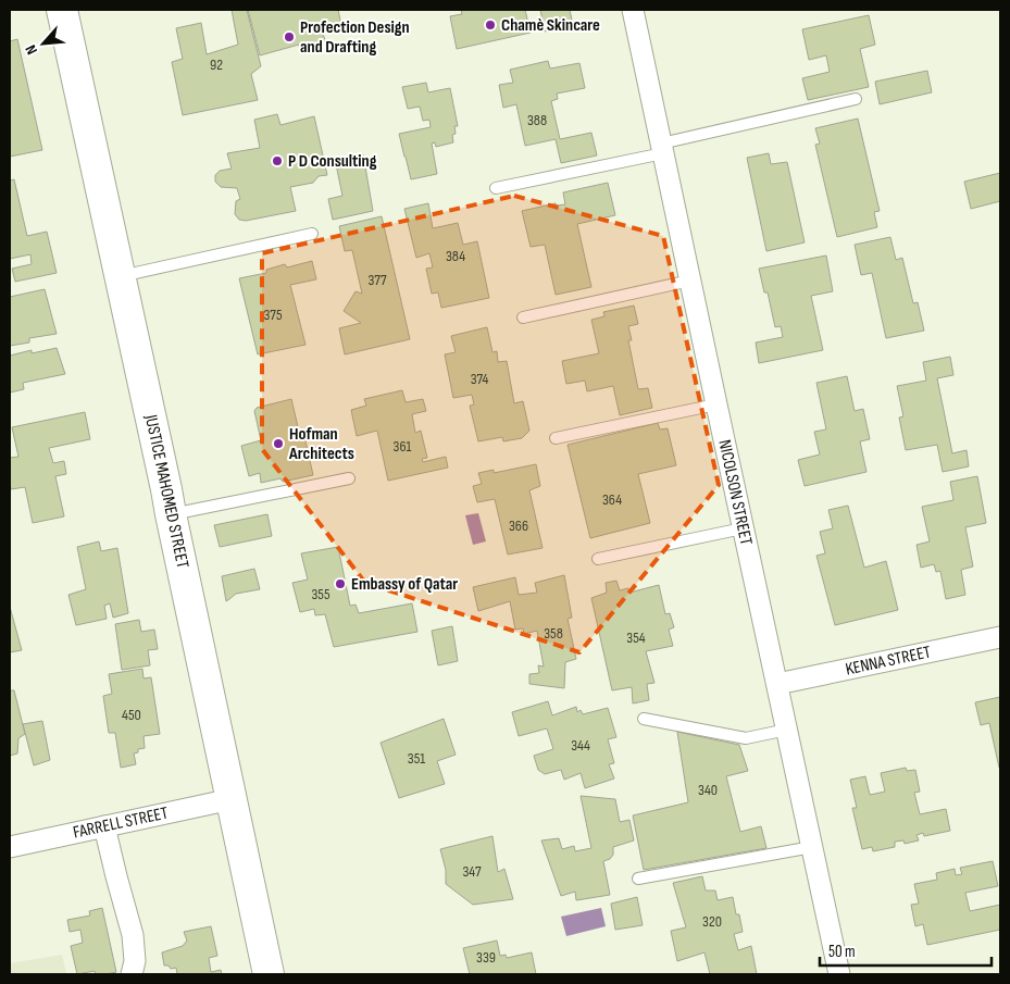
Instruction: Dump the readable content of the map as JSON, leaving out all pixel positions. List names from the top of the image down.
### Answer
{
  "streets": {
    "main road": ["JUSTICE MAHOMED STREET"],
    "street": ["NICOLSON STREET", "KENNA STREET", "FARRELL STREET"]
  },
  "crossings": [
    ["JUSTICE MAHOMED STREET", "FARRELL STREET"],
    ["NICOLSON STREET", "KENNA STREET"]
  ],
  "places": [
    "Chamè Skincare",
    "Profection Design and Drafting",
    "P D Consulting",
    "Hofman Architects",
    "Embassy of Qatar"
  ],
  "house_numbers": [
    "92",
    "388",
    "384",
    "377",
    "375",
    "374",
    "361",
    "364",
    "366",
    "355",
    "358",
    "354",
    "450",
    "344",
    "351",
    "340",
    "347",
    "320",
    "339"
  ],
  "scale_bar": "50 m",
  "north": "bottom left"
}
